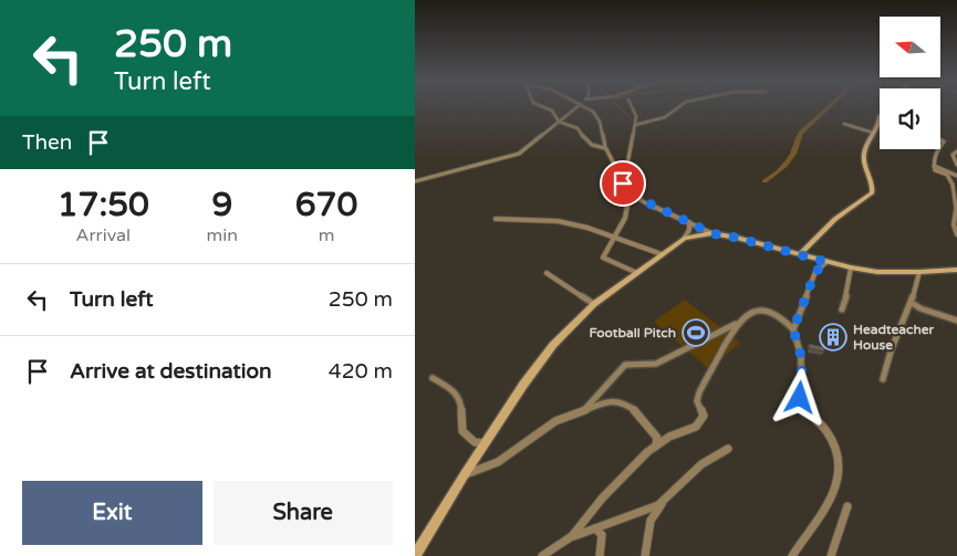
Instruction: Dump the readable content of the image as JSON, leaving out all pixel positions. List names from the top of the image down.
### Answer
{
  "places": {
    "sports": ["Football Pitch"],
    "building": ["Headteacher House"]
  },
  "north": "left",
  "page": {
    "turn": ["250 m", "Turn left"],
    "then": "Then",
    "eta": [
      "17:50",
      "Arrival",
      "9",
      "min",
      "670",
      "m"
    ],
    "list": [
      {
        "name": "Turn left",
        "value": "250 m"
      },
      {
        "name": "Arrive at destination",
        "value": "420 m"
      }
    ],
    "buttons": ["Exit", "Share"]
  }
}
